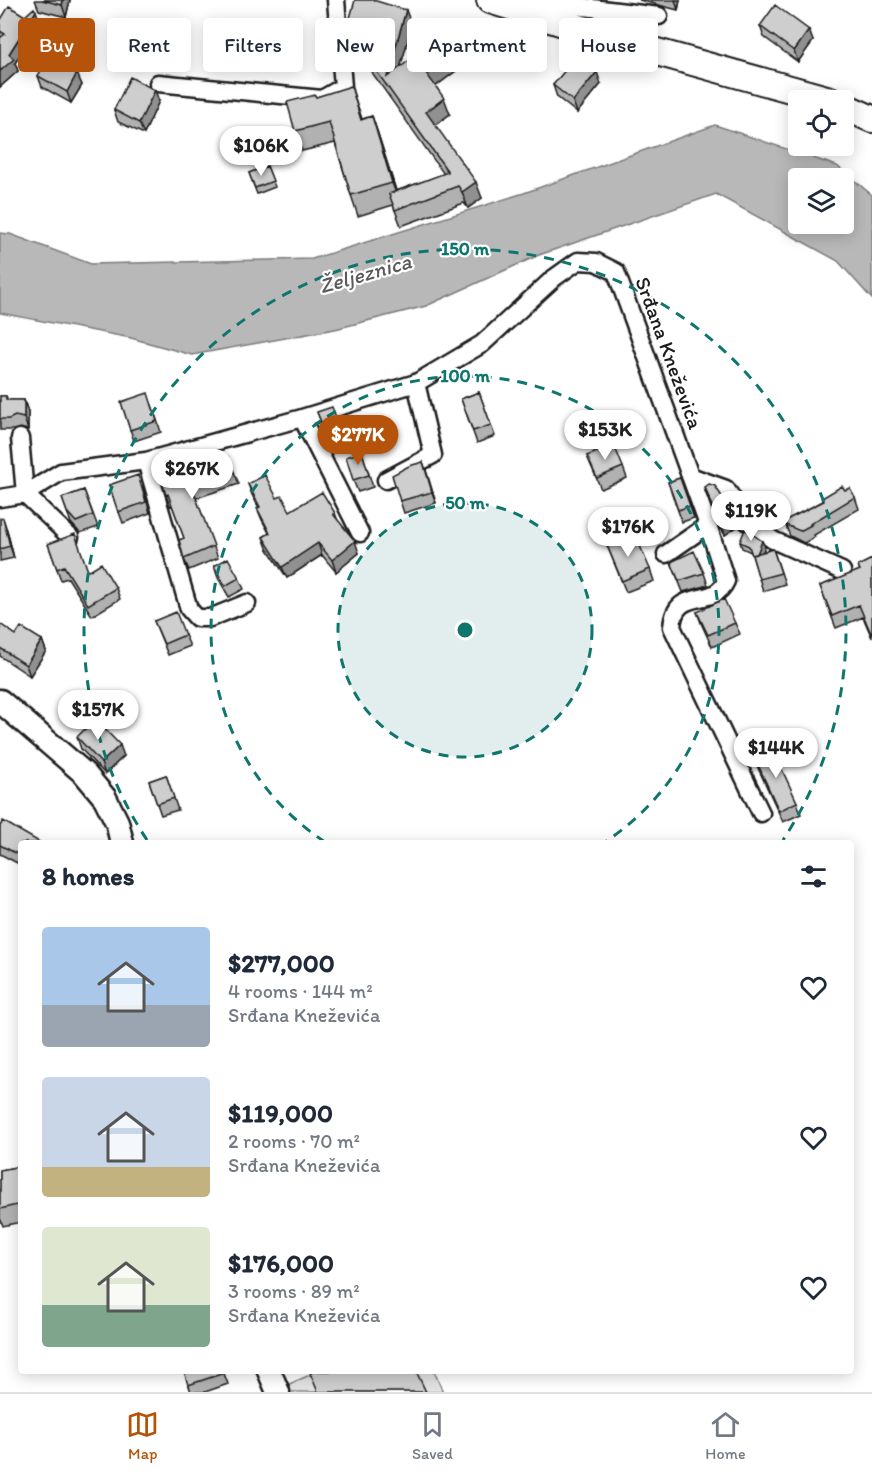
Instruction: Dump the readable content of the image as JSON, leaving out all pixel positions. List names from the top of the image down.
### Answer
{
  "streets": {
    "street": ["Srđana Kneževića"]
  },
  "water": ["Željeznica"],
  "page": {
    "chip": [
      "Buy",
      "Rent",
      "Filters",
      "New",
      "Apartment",
      "House"
    ],
    "price": [
      "$106K",
      "$153K",
      "$277K",
      "$267K",
      "$119K",
      "$176K",
      "$157K",
      "$144K"
    ],
    "heading": "8 homes",
    "list": [
      {
        "name": "$277,000",
        "note": "4 rooms · 144 m² · Srđana Kneževića"
      },
      {
        "name": "$119,000",
        "note": "2 rooms · 70 m² · Srđana Kneževića"
      },
      {
        "name": "$176,000",
        "note": "3 rooms · 89 m² · Srđana Kneževića"
      }
    ],
    "tabs": ["Map", "Saved", "Home"]
  },
  "rings": ["150 m", "100 m", "50 m"]
}
